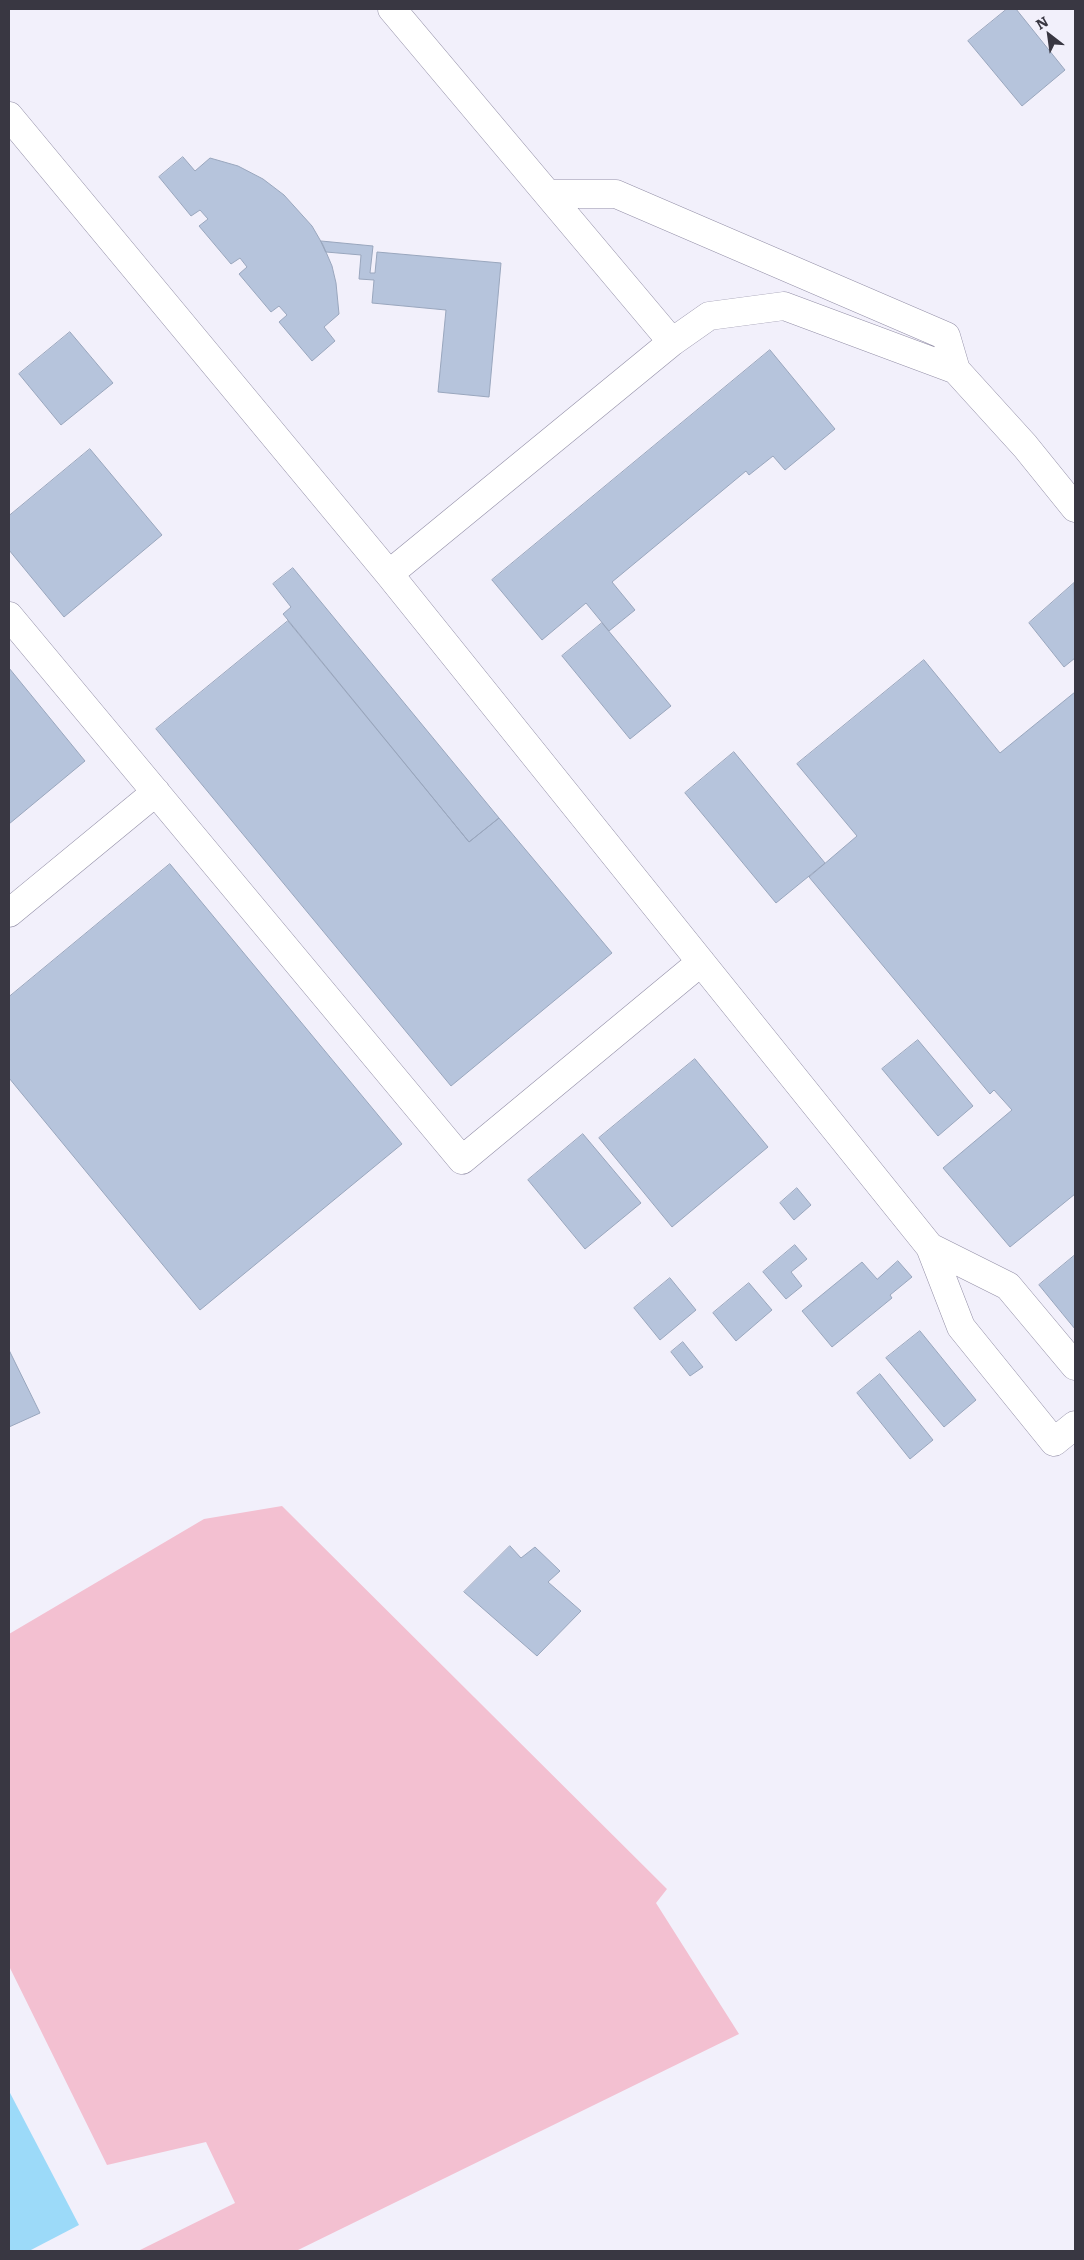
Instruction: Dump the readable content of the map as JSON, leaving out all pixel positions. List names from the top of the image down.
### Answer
{
  "north": "top left"
}
